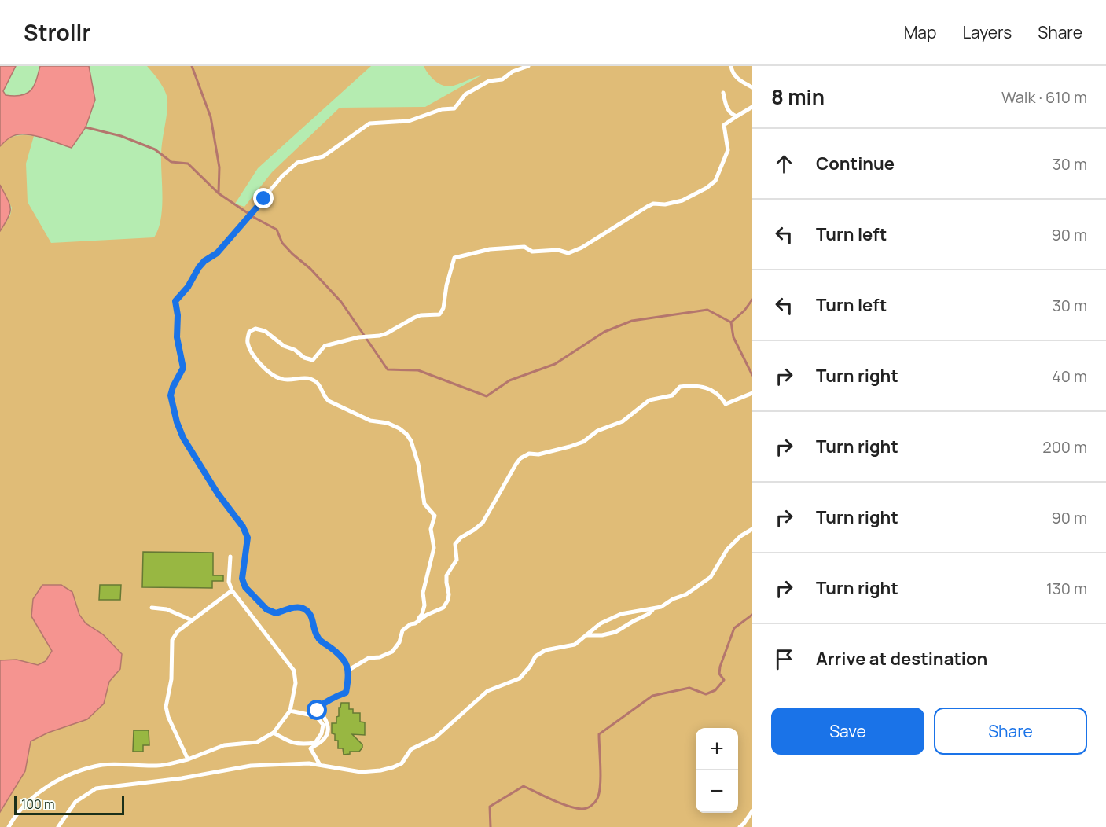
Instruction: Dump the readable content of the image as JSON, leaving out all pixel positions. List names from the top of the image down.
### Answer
{
  "scale_bar": "100 m",
  "page": {
    "header": "Strollr",
    "nav": ["Map", "Layers", "Share"],
    "heading": ["8 min", "Walk · 610 m"],
    "list": [
      ["Continue", "30 m"],
      ["Turn left", "90 m"],
      ["Turn left", "30 m"],
      ["Turn right", "40 m"],
      ["Turn right", "200 m"],
      ["Turn right", "90 m"],
      ["Turn right", "130 m"],
      "Arrive at destination"
    ],
    "buttons": ["Save", "Share"],
    "map_buttons": ["+", "−"],
    "scale": "100 m"
  }
}
